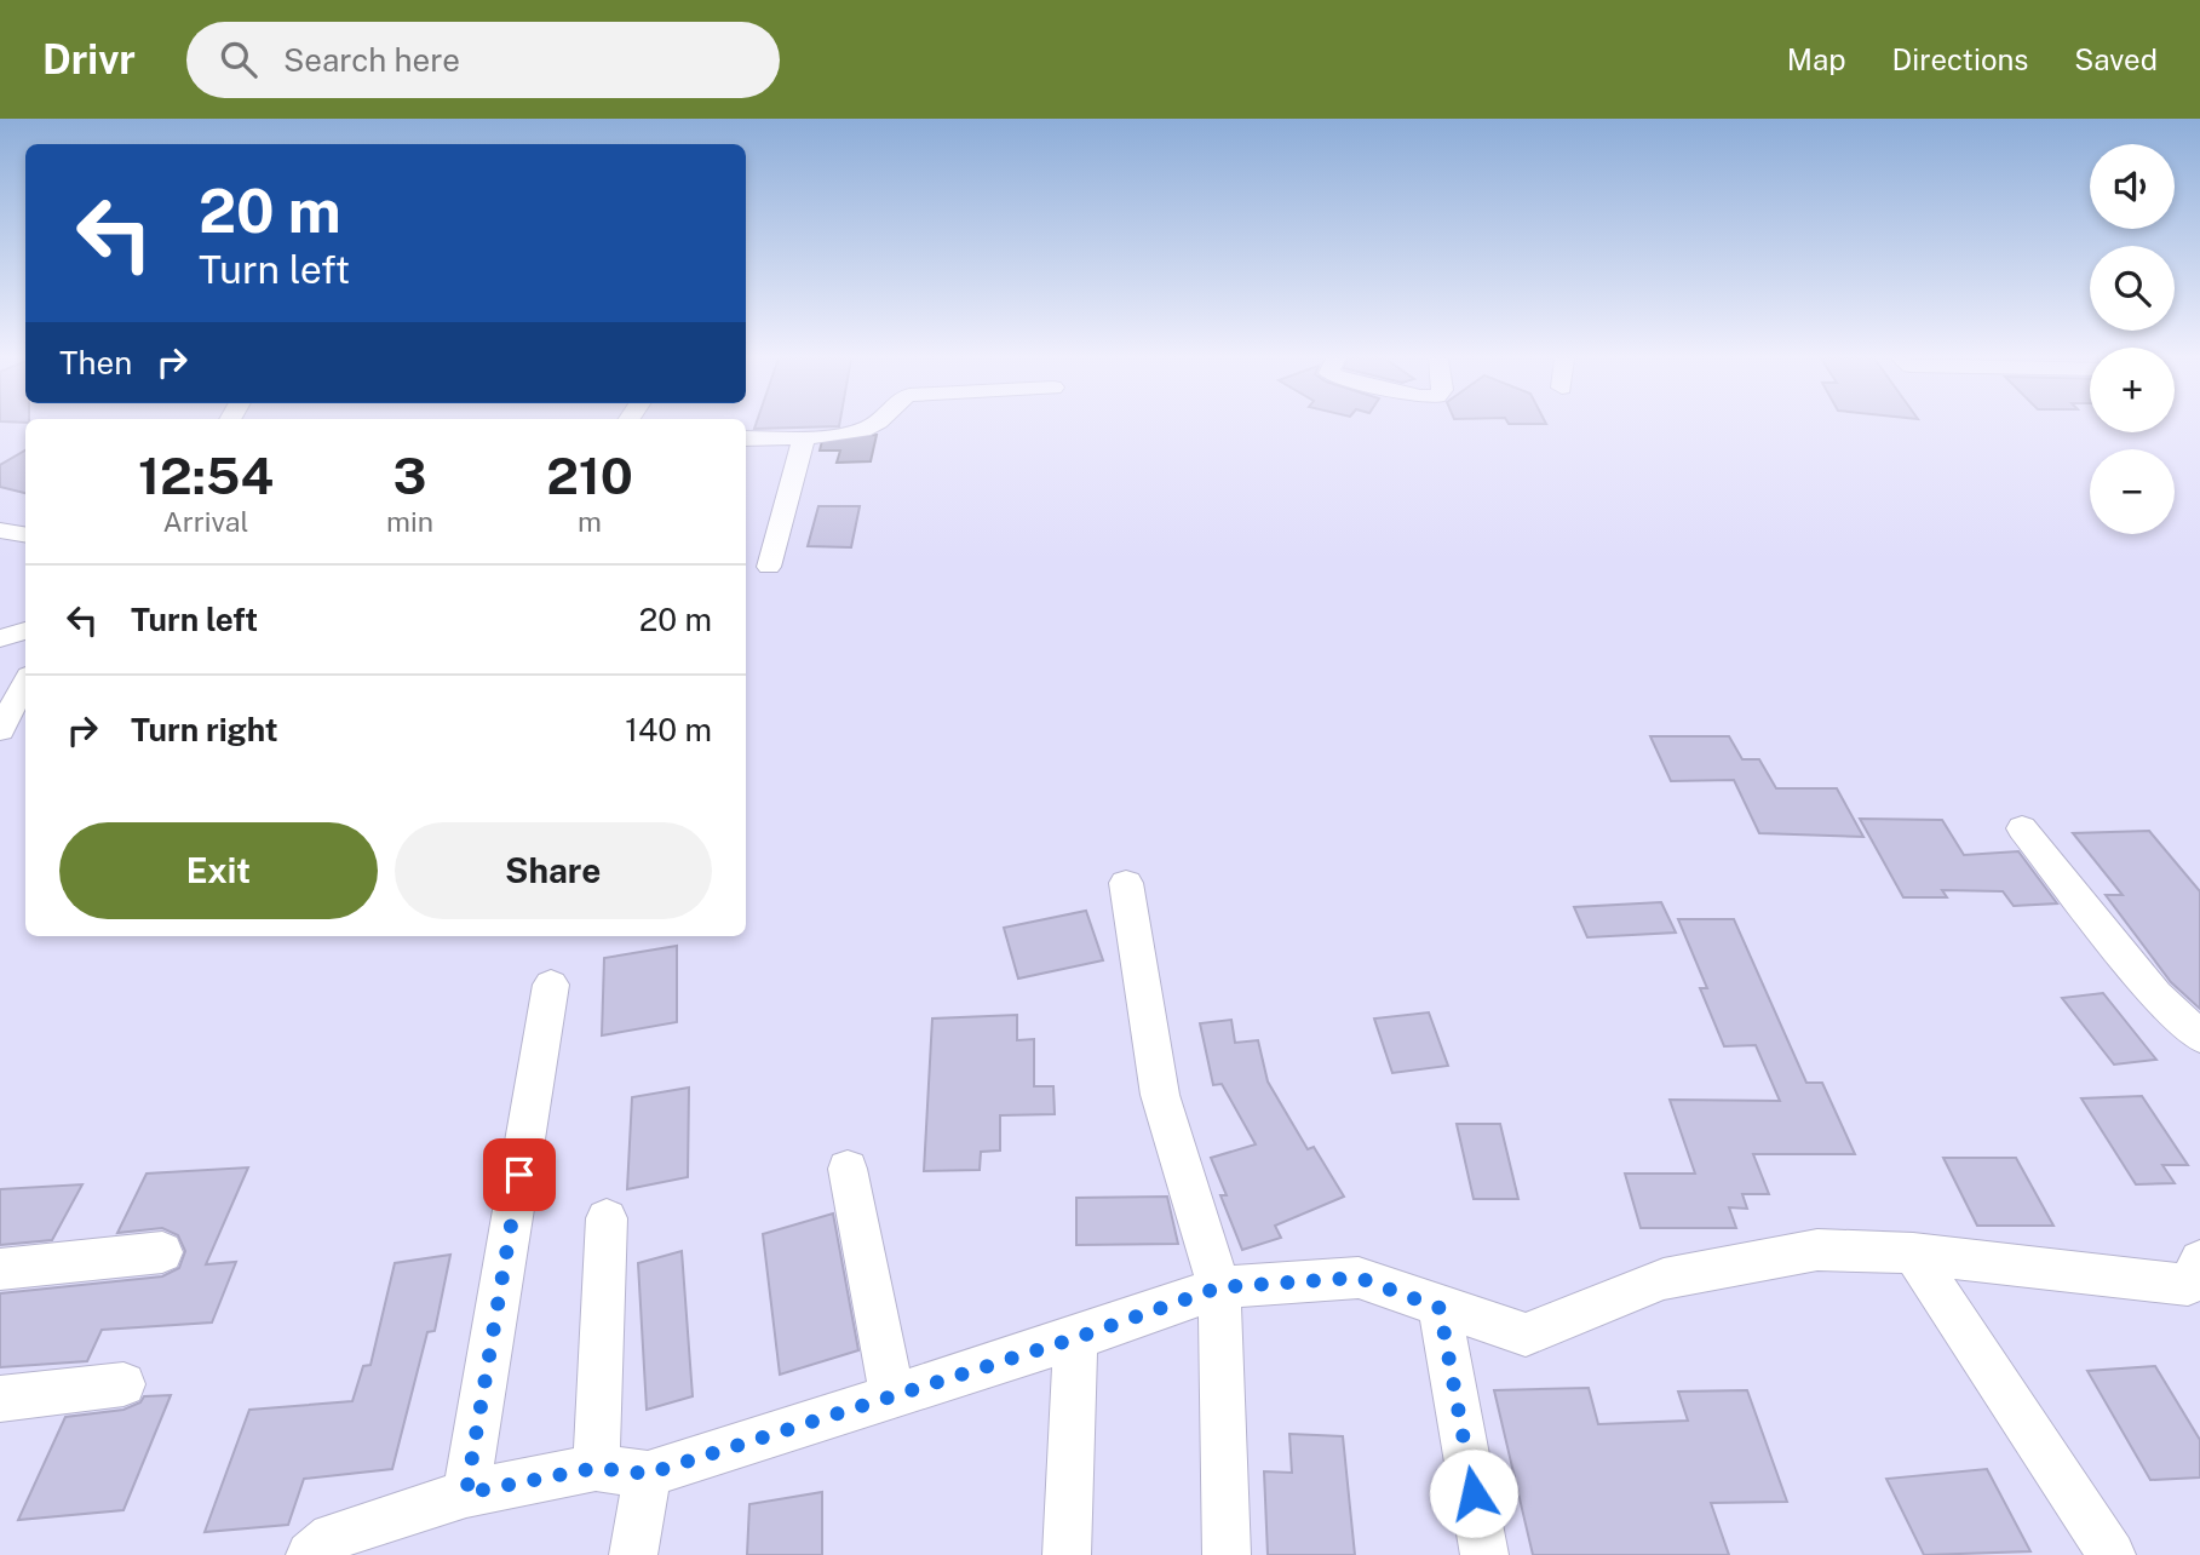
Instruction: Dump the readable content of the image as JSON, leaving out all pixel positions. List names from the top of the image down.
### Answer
{
  "page": {
    "header": "Drivr",
    "search": "Search here",
    "nav": ["Map", "Directions", "Saved"],
    "map_buttons": ["+", "−"],
    "turn": ["20 m", "Turn left"],
    "then": "Then",
    "eta": [
      "12:54",
      "Arrival",
      "3",
      "min",
      "210",
      "m"
    ],
    "list": [
      {
        "name": "Turn left",
        "value": "20 m"
      },
      {
        "name": "Turn right",
        "value": "140 m"
      }
    ],
    "buttons": ["Exit", "Share"]
  }
}
